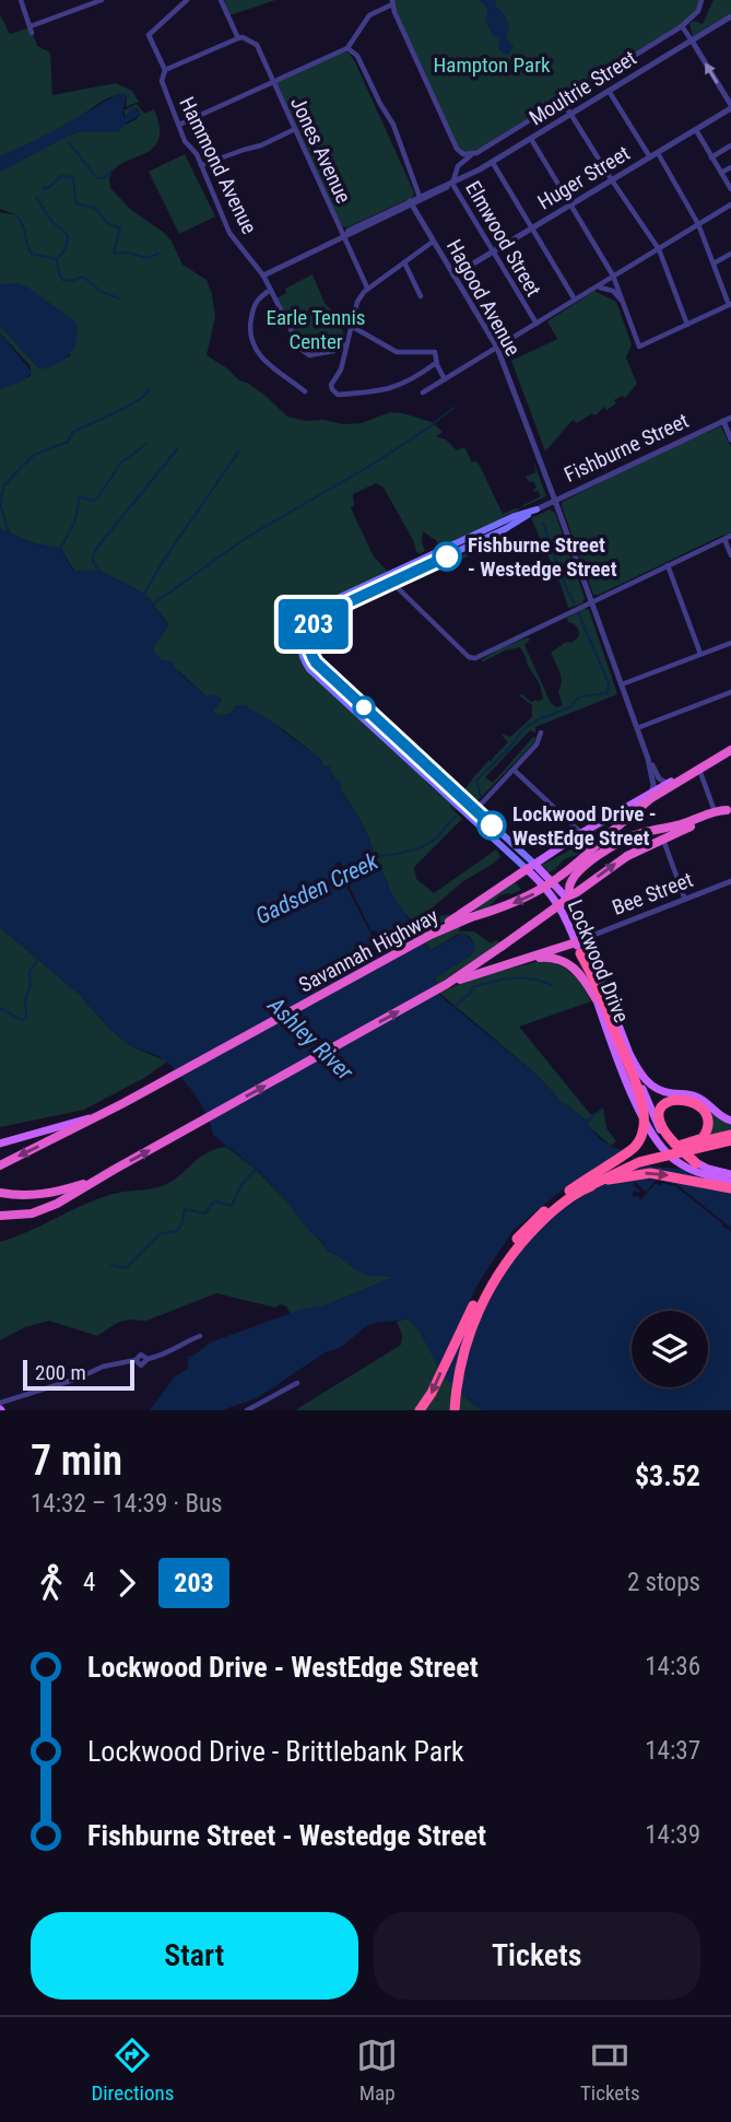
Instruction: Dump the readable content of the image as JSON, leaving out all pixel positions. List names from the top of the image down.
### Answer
{
  "streets": {
    "highway": ["Savannah Highway"],
    "main road": ["Fishburne Street", "Lockwood Drive"],
    "street": [
      "Moultrie Street",
      "Jones Avenue",
      "Hammond Avenue",
      "Huger Street",
      "Elmwood Street",
      "Hagood Avenue",
      "Bee Street"
    ]
  },
  "crossings": [
    ["Moultrie Street", "Jones Avenue"],
    ["Moultrie Street", "Hammond Avenue"],
    ["Moultrie Street", "Elmwood Street"],
    ["Moultrie Street", "Hagood Avenue"],
    ["Huger Street", "Elmwood Street"],
    ["Huger Street", "Hagood Avenue"],
    ["Hagood Avenue", "Fishburne Street"],
    ["Fishburne Street", "Lockwood Drive"],
    ["Bee Street", "Lockwood Drive"]
  ],
  "water": ["Gadsden Creek", "Ashley River"],
  "parks": ["Hampton Park", "Earle Tennis Center"],
  "places": ["Fishburne Street - Westedge Street", "Lockwood Drive - WestEdge Street"],
  "lines": ["bus line 203"],
  "scale_bar": "200 m",
  "page": {
    "on_map": "203",
    "scale": "200 m",
    "heading": ["7 min", "14:32 – 14:39 · Bus", "$3.52"],
    "legs": ["4", "203", "2 stops"],
    "list": [
      {
        "name": "Lockwood Drive - WestEdge Street",
        "value": "14:36"
      },
      {
        "name": "Lockwood Drive - Brittlebank Park",
        "value": "14:37"
      },
      {
        "name": "Fishburne Street - Westedge Street",
        "value": "14:39"
      }
    ],
    "buttons": ["Start", "Tickets"],
    "tabs": ["Directions", "Map", "Tickets"]
  }
}
